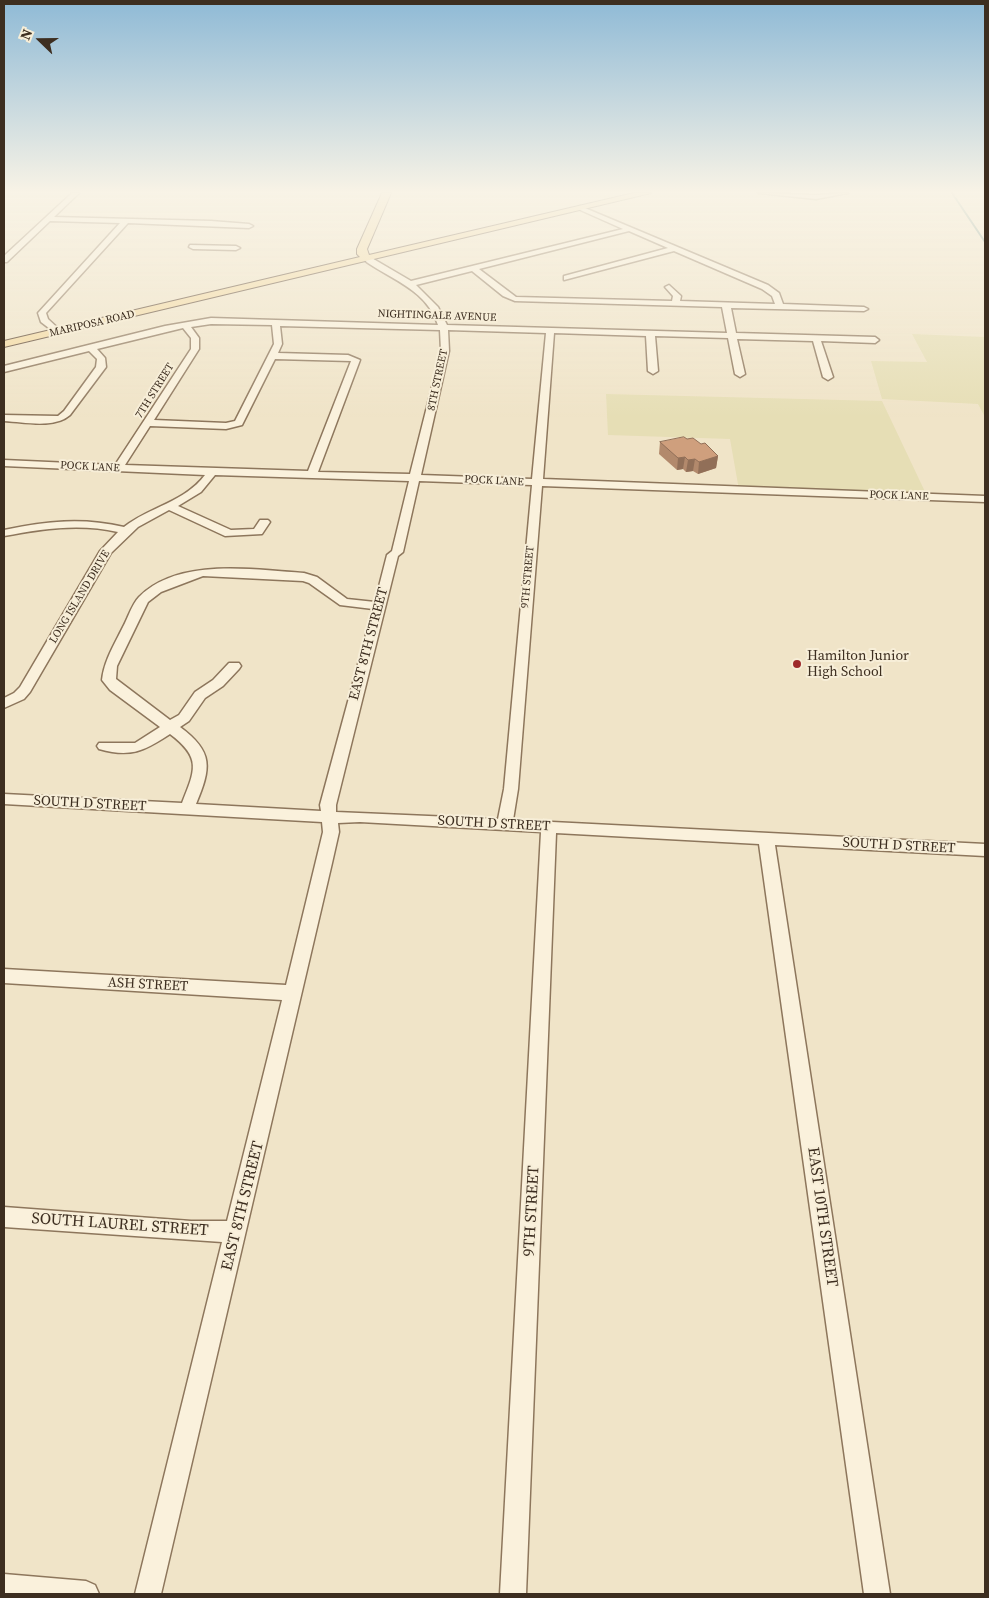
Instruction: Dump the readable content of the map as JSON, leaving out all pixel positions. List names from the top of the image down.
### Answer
{
  "streets": {
    "main road": ["MARIPOSA ROAD"],
    "street": [
      "NIGHTINGALE AVENUE",
      "8TH STREET",
      "7TH STREET",
      "POCK LANE",
      "9TH STREET",
      "LONG ISLAND DRIVE",
      "EAST 8TH STREET",
      "SOUTH D STREET",
      "ASH STREET",
      "EAST 10TH STREET",
      "SOUTH LAUREL STREET"
    ]
  },
  "crossings": [
    ["NIGHTINGALE AVENUE", "8TH STREET"],
    ["NIGHTINGALE AVENUE", "7TH STREET"],
    ["NIGHTINGALE AVENUE", "9TH STREET"],
    ["8TH STREET", "POCK LANE"],
    ["8TH STREET", "EAST 8TH STREET"],
    ["7TH STREET", "POCK LANE"],
    ["POCK LANE", "9TH STREET"],
    ["POCK LANE", "LONG ISLAND DRIVE"],
    ["POCK LANE", "EAST 8TH STREET"],
    ["9TH STREET", "SOUTH D STREET"],
    ["EAST 8TH STREET", "SOUTH D STREET"],
    ["EAST 8TH STREET", "ASH STREET"],
    ["EAST 8TH STREET", "SOUTH LAUREL STREET"],
    ["SOUTH D STREET", "EAST 10TH STREET"]
  ],
  "places": ["Hamilton Junior High School"],
  "north": "left"
}
